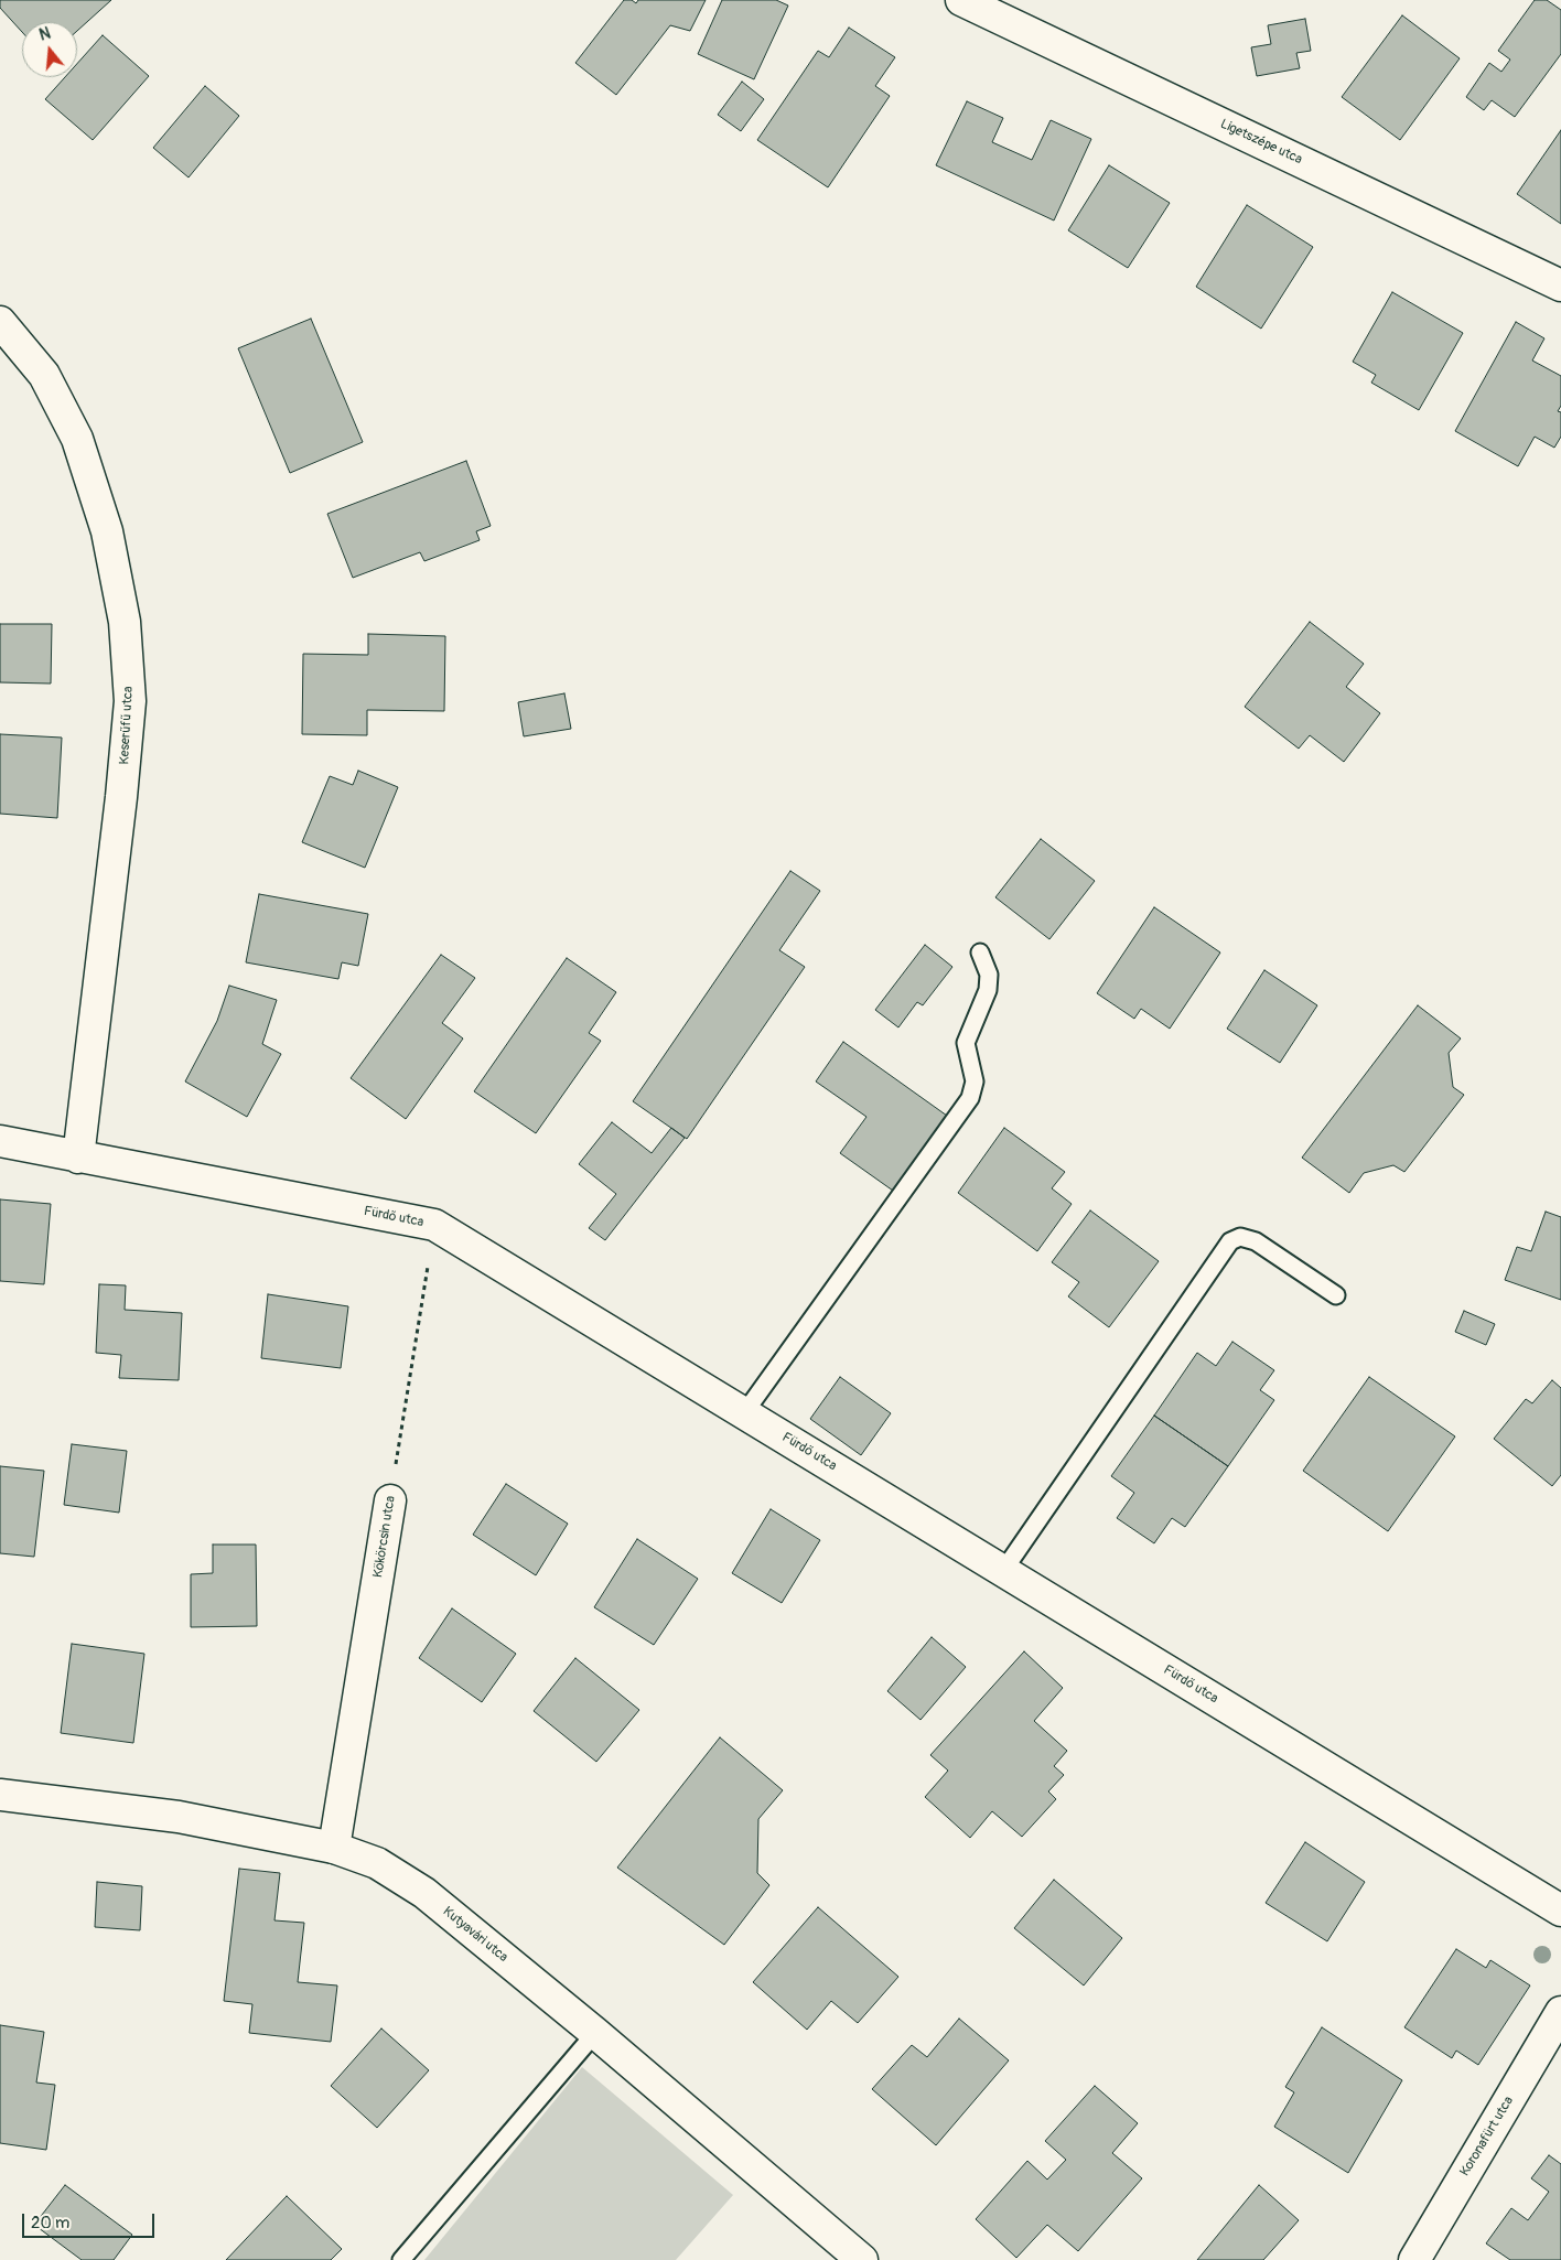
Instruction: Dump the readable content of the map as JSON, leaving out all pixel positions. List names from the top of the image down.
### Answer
{
  "streets": {
    "street": [
      "Ligetszépe utca",
      "Keserűfű utca",
      "Fürdő utca",
      "Kökörcsin utca",
      "Kutyavári utca",
      "Koronafürt utca"
    ]
  },
  "crossings": [
    ["Keserűfű utca", "Fürdő utca"],
    ["Fürdő utca", "Kökörcsin utca"],
    ["Kökörcsin utca", "Kutyavári utca"]
  ],
  "scale_bar": "20 m",
  "north": "top"
}
